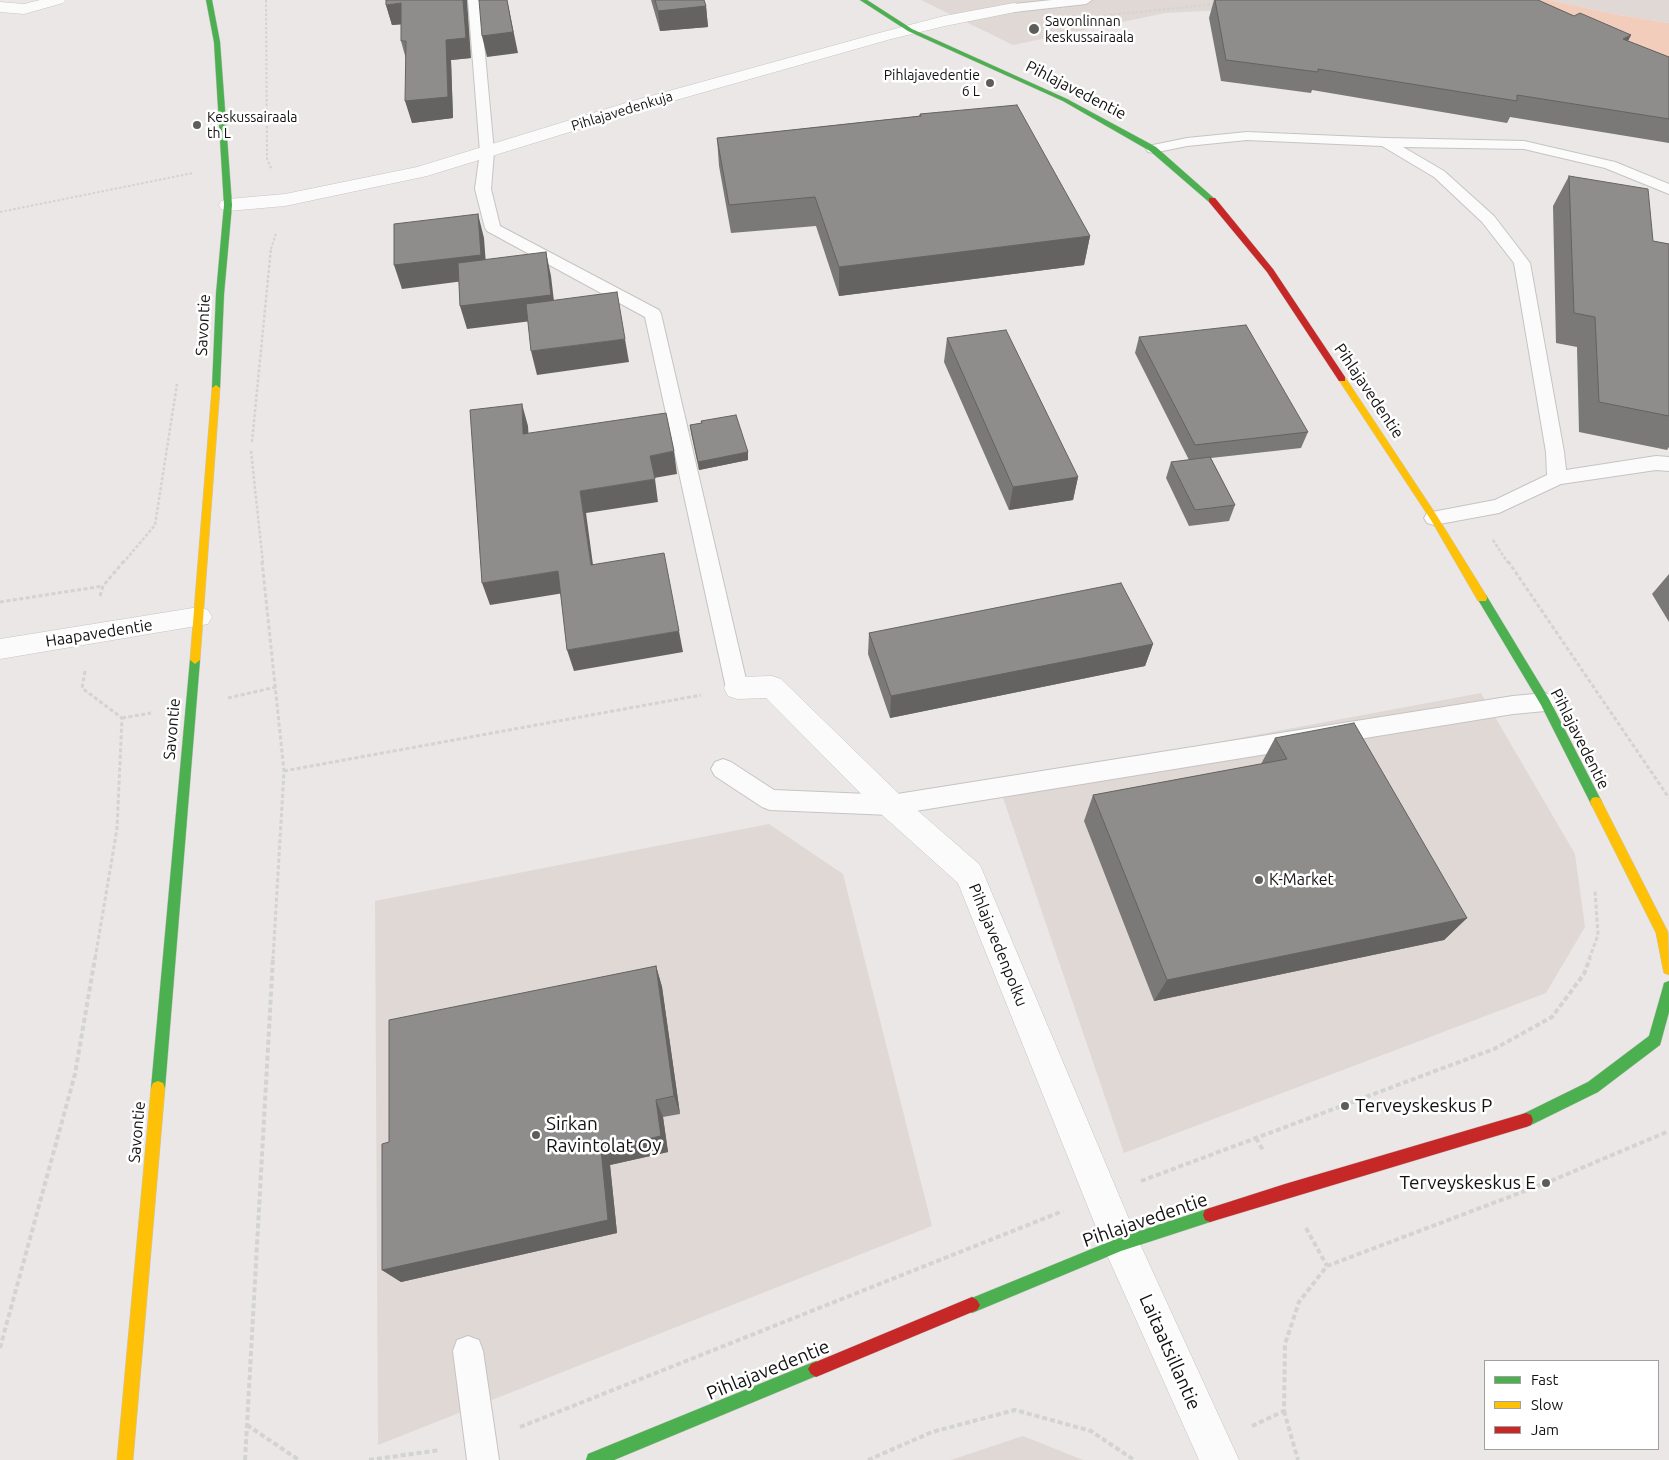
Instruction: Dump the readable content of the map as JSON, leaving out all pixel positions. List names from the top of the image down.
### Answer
{
  "streets": {
    "street": [
      "Pihlajavedentie",
      "Pihlajavedenkuja",
      "Savontie",
      "Haapavedentie",
      "Pihlajavedenpolku",
      "Laitaatsillantie"
    ]
  },
  "crossings": [
    ["Pihlajavedentie", "Pihlajavedenkuja"],
    ["Pihlajavedentie", "Pihlajavedenpolku"],
    ["Pihlajavedentie", "Laitaatsillantie"],
    ["Pihlajavedenkuja", "Savontie"],
    ["Savontie", "Haapavedentie"],
    ["Pihlajavedenpolku", "Laitaatsillantie"]
  ],
  "places": [
    "Savonlinnan keskussairaala",
    "Pihlajavedentie 6 L",
    "Keskussairaala th L",
    "K-Market",
    "Terveyskeskus P",
    "Sirkan Ravintolat Oy",
    "Terveyskeskus E"
  ],
  "legend": ["Fast", "Slow", "Jam"]
}
